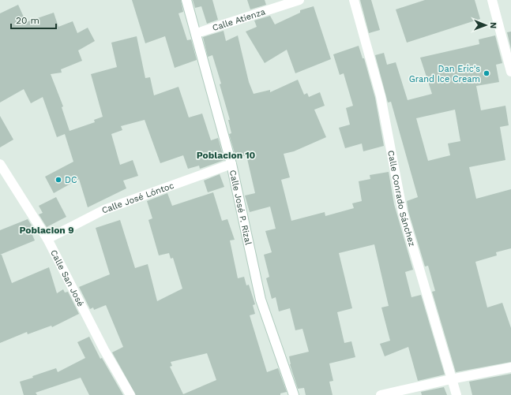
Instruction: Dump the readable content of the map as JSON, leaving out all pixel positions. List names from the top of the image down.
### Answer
{
  "streets": {
    "street": [
      "Calle Atienza",
      "Calle José Lóntoc",
      "Calle Conrado Sánchez",
      "Calle José P. Rizal",
      "Calle San José"
    ]
  },
  "crossings": [
    ["Calle Atienza", "Calle José P. Rizal"],
    ["Calle José Lóntoc", "Calle José P. Rizal"],
    ["Calle José Lóntoc", "Calle San José"]
  ],
  "districts": ["Poblacion 10", "Poblacion 9"],
  "places": ["Dan Eric's Grand Ice Cream", "DC"],
  "scale_bar": "20 m",
  "north": "right"
}
